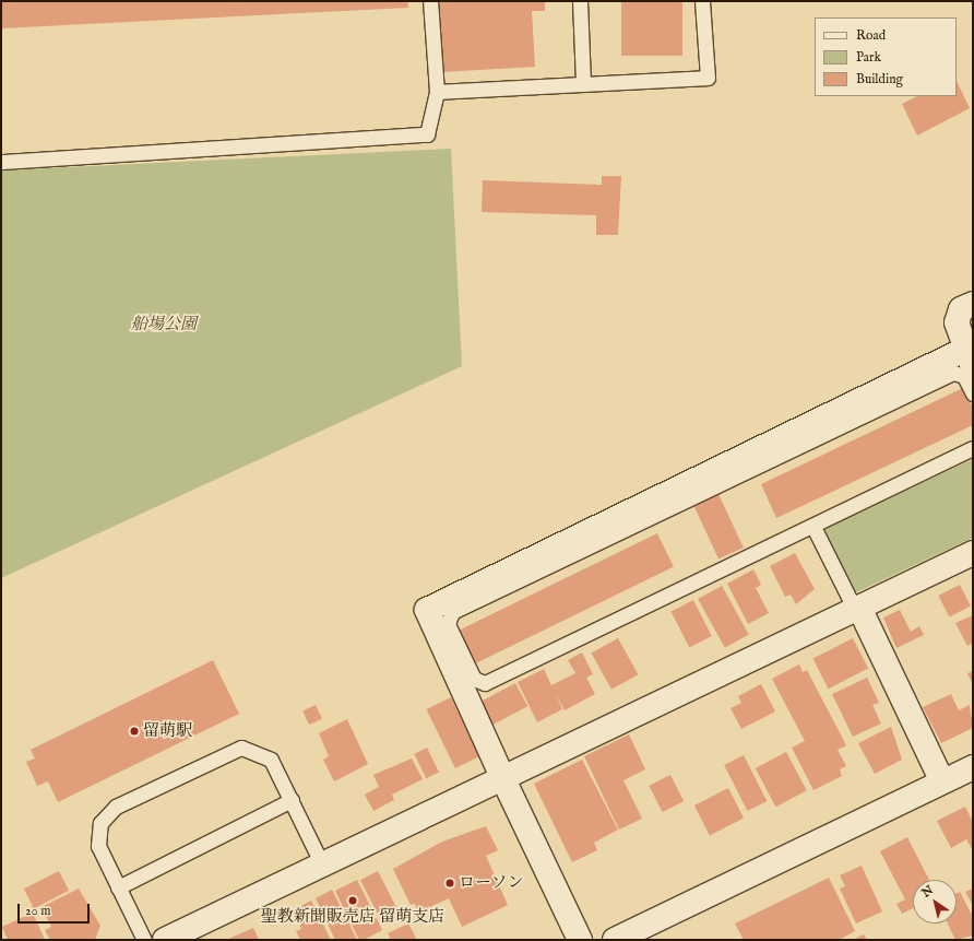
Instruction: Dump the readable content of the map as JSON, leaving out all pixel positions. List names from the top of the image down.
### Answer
{
  "parks": ["船場公園"],
  "places": ["留萌駅", "ローソン", "聖教新聞販売店 留萌支店"],
  "legend": ["Road", "Park", "Building"],
  "scale_bar": "20 m",
  "north": "top left"
}
